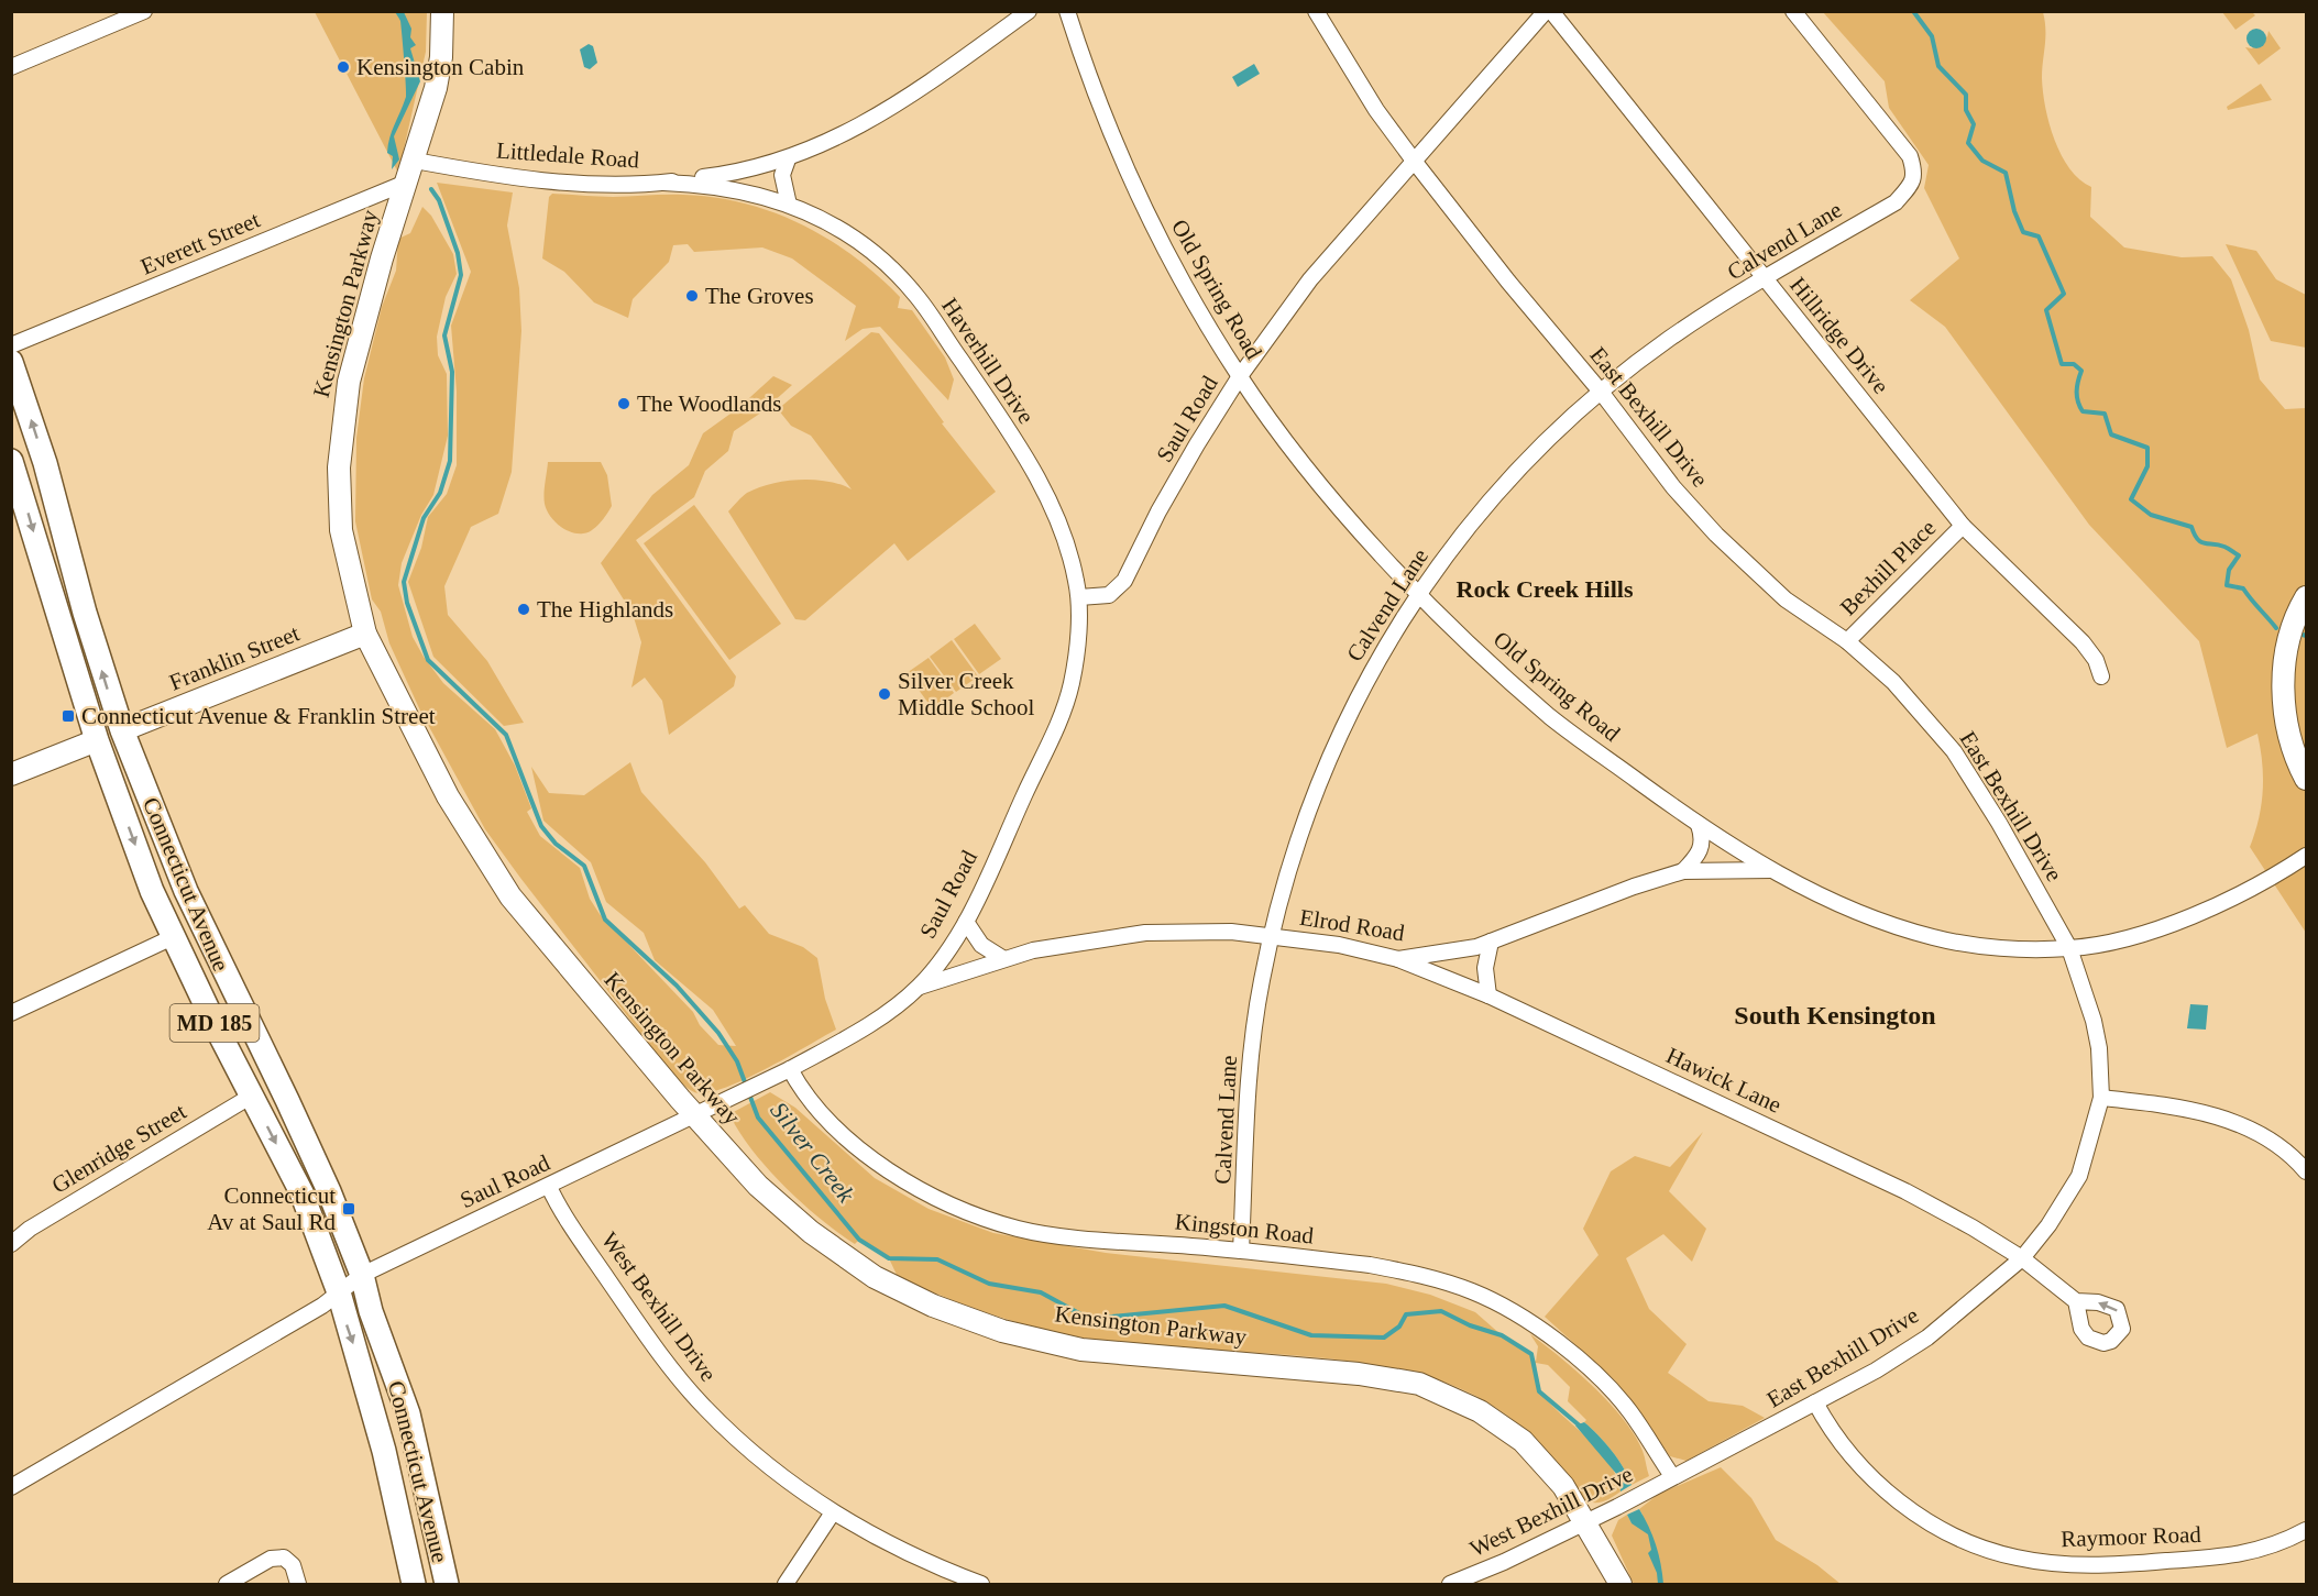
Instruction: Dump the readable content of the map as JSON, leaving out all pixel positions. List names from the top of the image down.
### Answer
{
  "streets": {
    "main road": ["Connecticut Avenue", "MD 185"],
    "street": [
      "Littledale Road",
      "Calvend Lane",
      "Everett Street",
      "Old Spring Road",
      "Kensington Parkway",
      "Hillridge Drive",
      "Haverhill Drive",
      "East Bexhill Drive",
      "Saul Road",
      "Bexhill Place",
      "Franklin Street",
      "Elrod Road",
      "Hawick Lane",
      "Glenridge Street",
      "Kingston Road",
      "West Bexhill Drive",
      "Raymoor Road"
    ]
  },
  "crossings": [
    ["Littledale Road", "Kensington Parkway"],
    ["Littledale Road", "Haverhill Drive"],
    ["Calvend Lane", "Old Spring Road"],
    ["Calvend Lane", "Hillridge Drive"],
    ["Calvend Lane", "East Bexhill Drive"],
    ["Calvend Lane", "Elrod Road"],
    ["Calvend Lane", "Kingston Road"],
    ["Everett Street", "Kensington Parkway"],
    ["Old Spring Road", "East Bexhill Drive"],
    ["Old Spring Road", "Saul Road"],
    ["Old Spring Road", "Elrod Road"],
    ["Kensington Parkway", "Saul Road"],
    ["Kensington Parkway", "Franklin Street"],
    ["Kensington Parkway", "West Bexhill Drive"],
    ["Hillridge Drive", "Saul Road"],
    ["Hillridge Drive", "Bexhill Place"],
    ["Haverhill Drive", "Saul Road"],
    ["East Bexhill Drive", "Saul Road"],
    ["East Bexhill Drive", "Bexhill Place"],
    ["East Bexhill Drive", "Hawick Lane"],
    ["East Bexhill Drive", "Kingston Road"],
    ["East Bexhill Drive", "West Bexhill Drive"],
    ["East Bexhill Drive", "Raymoor Road"],
    ["Saul Road", "Connecticut Avenue"],
    ["Saul Road", "Elrod Road"],
    ["Saul Road", "Kingston Road"],
    ["Saul Road", "West Bexhill Drive"],
    ["Franklin Street", "Connecticut Avenue"],
    ["Connecticut Avenue", "Glenridge Street"],
    ["Elrod Road", "Hawick Lane"],
    ["Kingston Road", "West Bexhill Drive"]
  ],
  "districts": ["Rock Creek Hills", "South Kensington"],
  "water": ["Silver Creek"],
  "places": {
    "other": [
      "Kensington Cabin",
      "The Groves",
      "The Woodlands",
      "The Highlands",
      "Silver Creek Middle School"
    ],
    "transit": ["Connecticut Avenue & Franklin Street", "Connecticut Av at Saul Rd"]
  }
}
